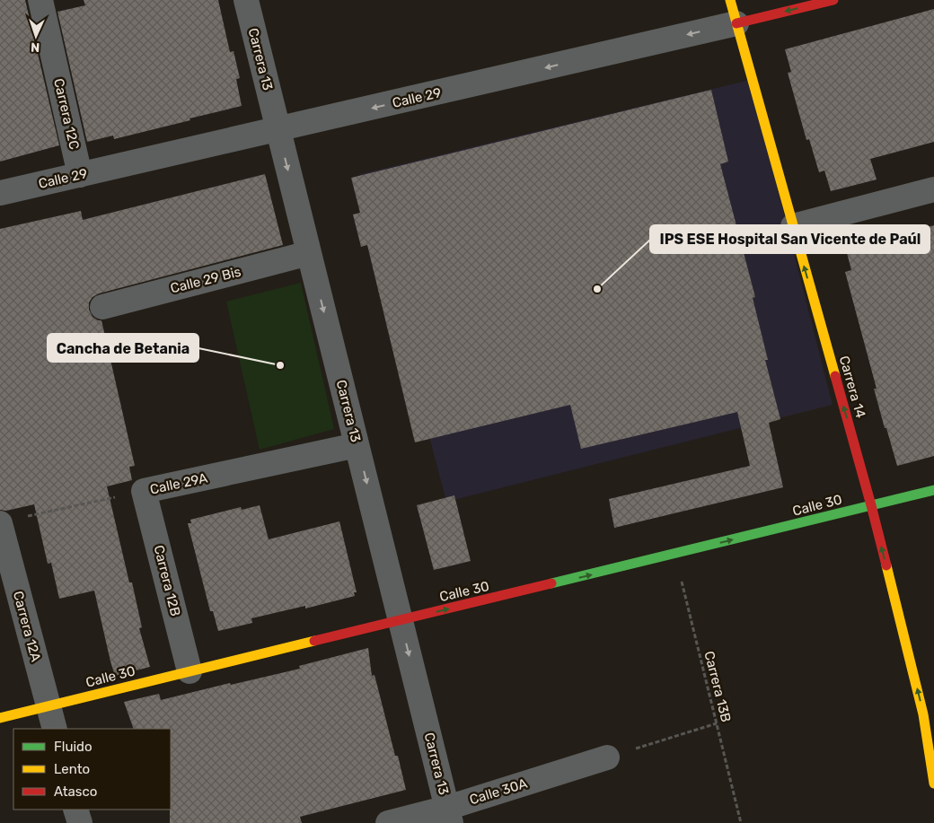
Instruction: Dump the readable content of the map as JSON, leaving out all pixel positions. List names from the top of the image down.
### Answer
{
  "streets": {
    "street": [
      "Carrera 13",
      "Calle 29",
      "Carrera 12C",
      "Calle 29 Bis",
      "Carrera 14",
      "Calle 29A",
      "Calle 30",
      "Carrera 12B",
      "Carrera 12A",
      "Calle 30A"
    ],
    "path": ["Carrera 13B"]
  },
  "crossings": [
    ["Carrera 13", "Calle 29"],
    ["Carrera 13", "Calle 29 Bis"],
    ["Carrera 13", "Calle 29A"],
    ["Carrera 13", "Calle 30"],
    ["Carrera 13", "Calle 30A"],
    ["Calle 29", "Carrera 12C"],
    ["Calle 29", "Carrera 14"],
    ["Carrera 14", "Calle 30"],
    ["Calle 29A", "Carrera 12B"],
    ["Calle 30", "Carrera 12B"],
    ["Calle 30", "Carrera 12A"],
    ["Calle 30", "Carrera 13B"]
  ],
  "one_way": [
    "Carrera 13",
    "Calle 29",
    "Carrera 14",
    "Calle 30"
  ],
  "places": ["IPS ESE Hospital San Vicente de Paúl", "Cancha de Betania"],
  "legend": ["Fluido", "Lento", "Atasco"],
  "north": "bottom"
}
